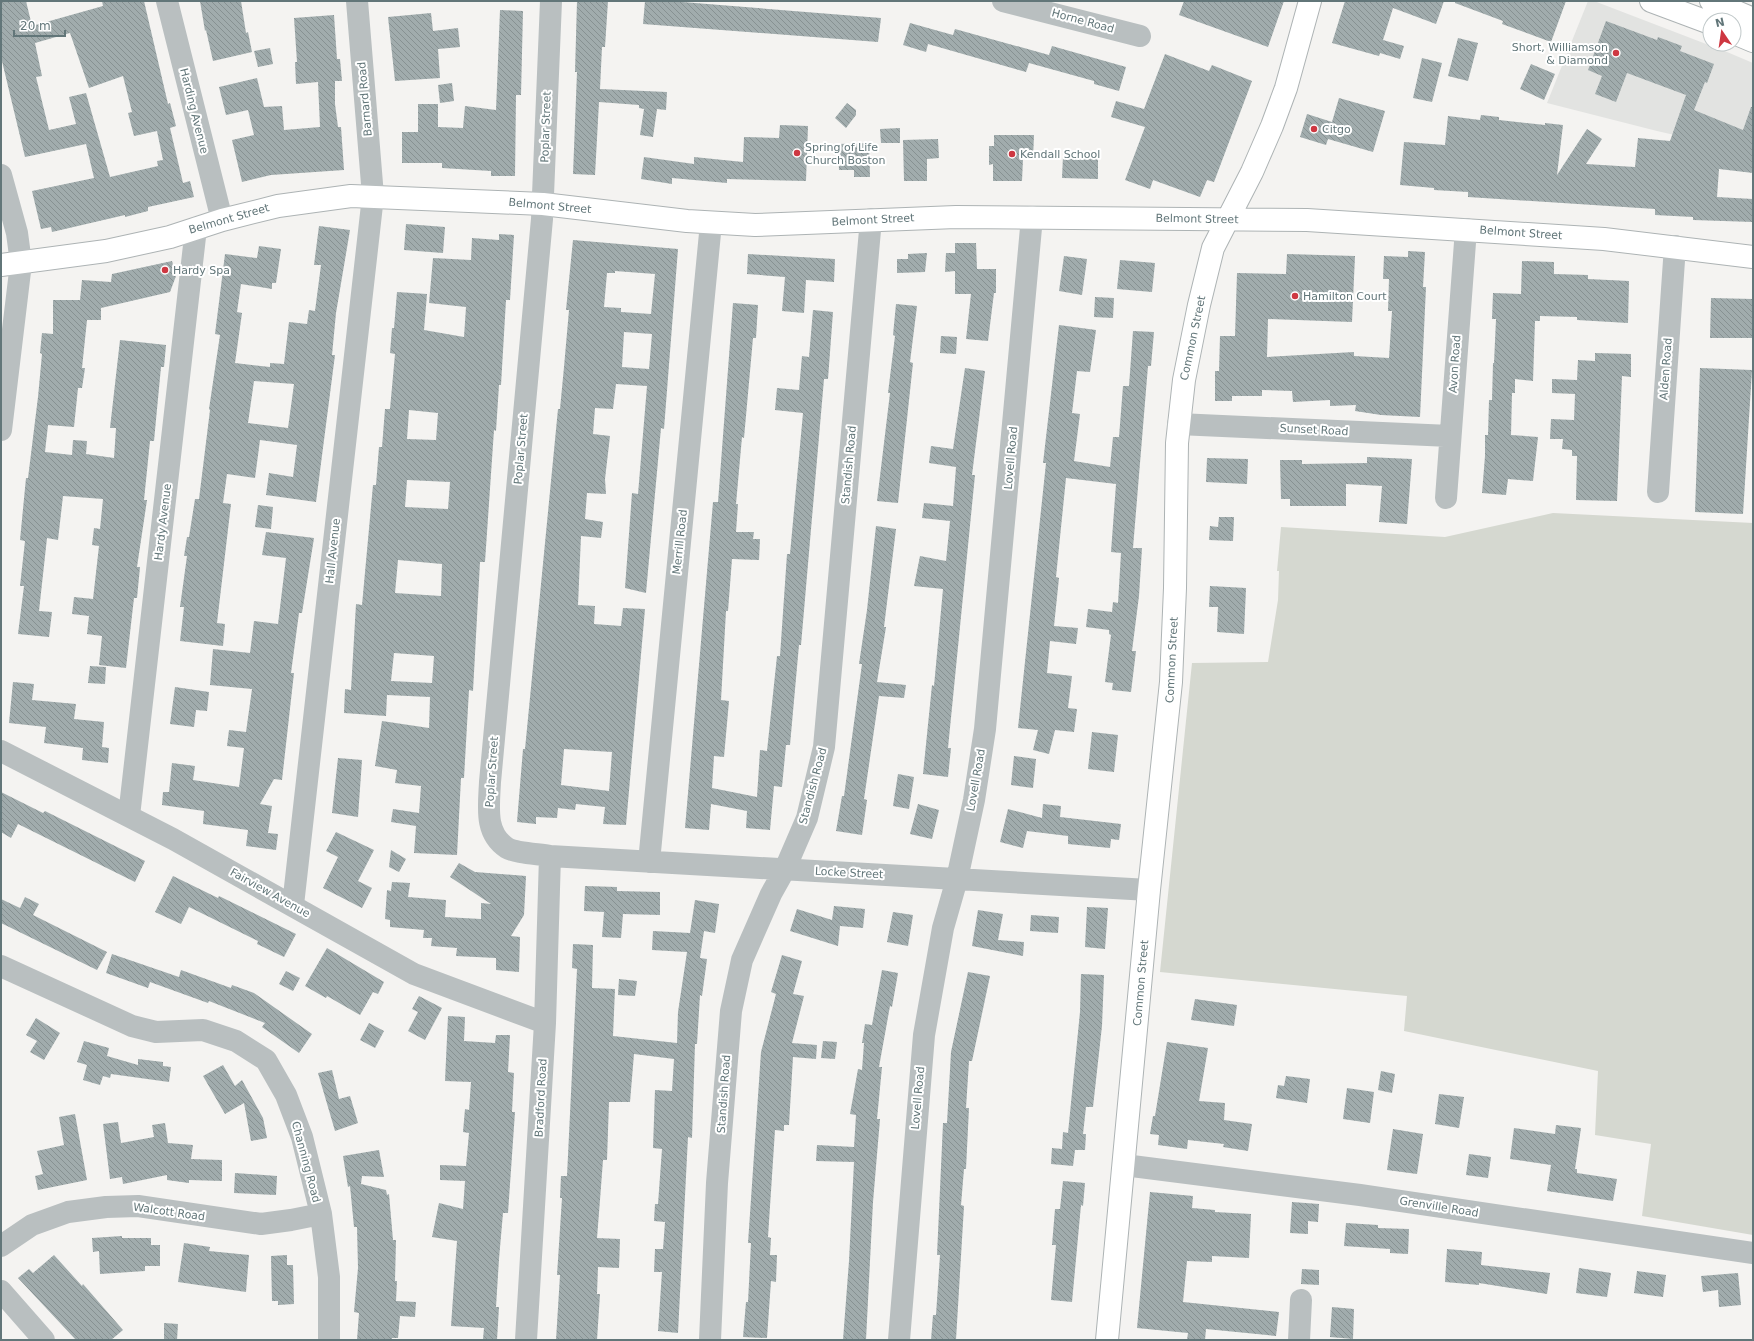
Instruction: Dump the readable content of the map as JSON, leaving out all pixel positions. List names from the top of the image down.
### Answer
{
  "streets": {
    "main road": ["Belmont Street", "Common Street"],
    "street": [
      "Horne Road",
      "Barnard Road",
      "Harding Avenue",
      "Poplar Street",
      "Avon Road",
      "Alden Road",
      "Sunset Road",
      "Lovell Road",
      "Standish Road",
      "Hardy Avenue",
      "Merrill Road",
      "Hall Avenue",
      "Locke Street",
      "Fairview Avenue",
      "Bradford Road",
      "Channing Road",
      "Grenville Road",
      "Walcott Road"
    ]
  },
  "crossings": [
    ["Barnard Road", "Belmont Street"],
    ["Barnard Road", "Hall Avenue"],
    ["Harding Avenue", "Belmont Street"],
    ["Poplar Street", "Belmont Street"],
    ["Poplar Street", "Locke Street"],
    ["Poplar Street", "Bradford Road"],
    ["Belmont Street", "Common Street"],
    ["Belmont Street", "Avon Road"],
    ["Belmont Street", "Alden Road"],
    ["Belmont Street", "Lovell Road"],
    ["Belmont Street", "Standish Road"],
    ["Belmont Street", "Hardy Avenue"],
    ["Belmont Street", "Merrill Road"],
    ["Belmont Street", "Hall Avenue"],
    ["Common Street", "Sunset Road"],
    ["Common Street", "Locke Street"],
    ["Common Street", "Grenville Road"],
    ["Avon Road", "Sunset Road"],
    ["Lovell Road", "Locke Street"],
    ["Standish Road", "Locke Street"],
    ["Hardy Avenue", "Fairview Avenue"],
    ["Merrill Road", "Locke Street"],
    ["Hall Avenue", "Fairview Avenue"],
    ["Locke Street", "Bradford Road"],
    ["Fairview Avenue", "Bradford Road"],
    ["Channing Road", "Walcott Road"]
  ],
  "places": [
    "Short, Williamson & Diamond",
    "Citgo",
    "Spring of Life Church Boston",
    "Kendall School",
    "Hardy Spa",
    "Hamilton Court"
  ],
  "scale_bar": "20 m",
  "north": "top"
}
